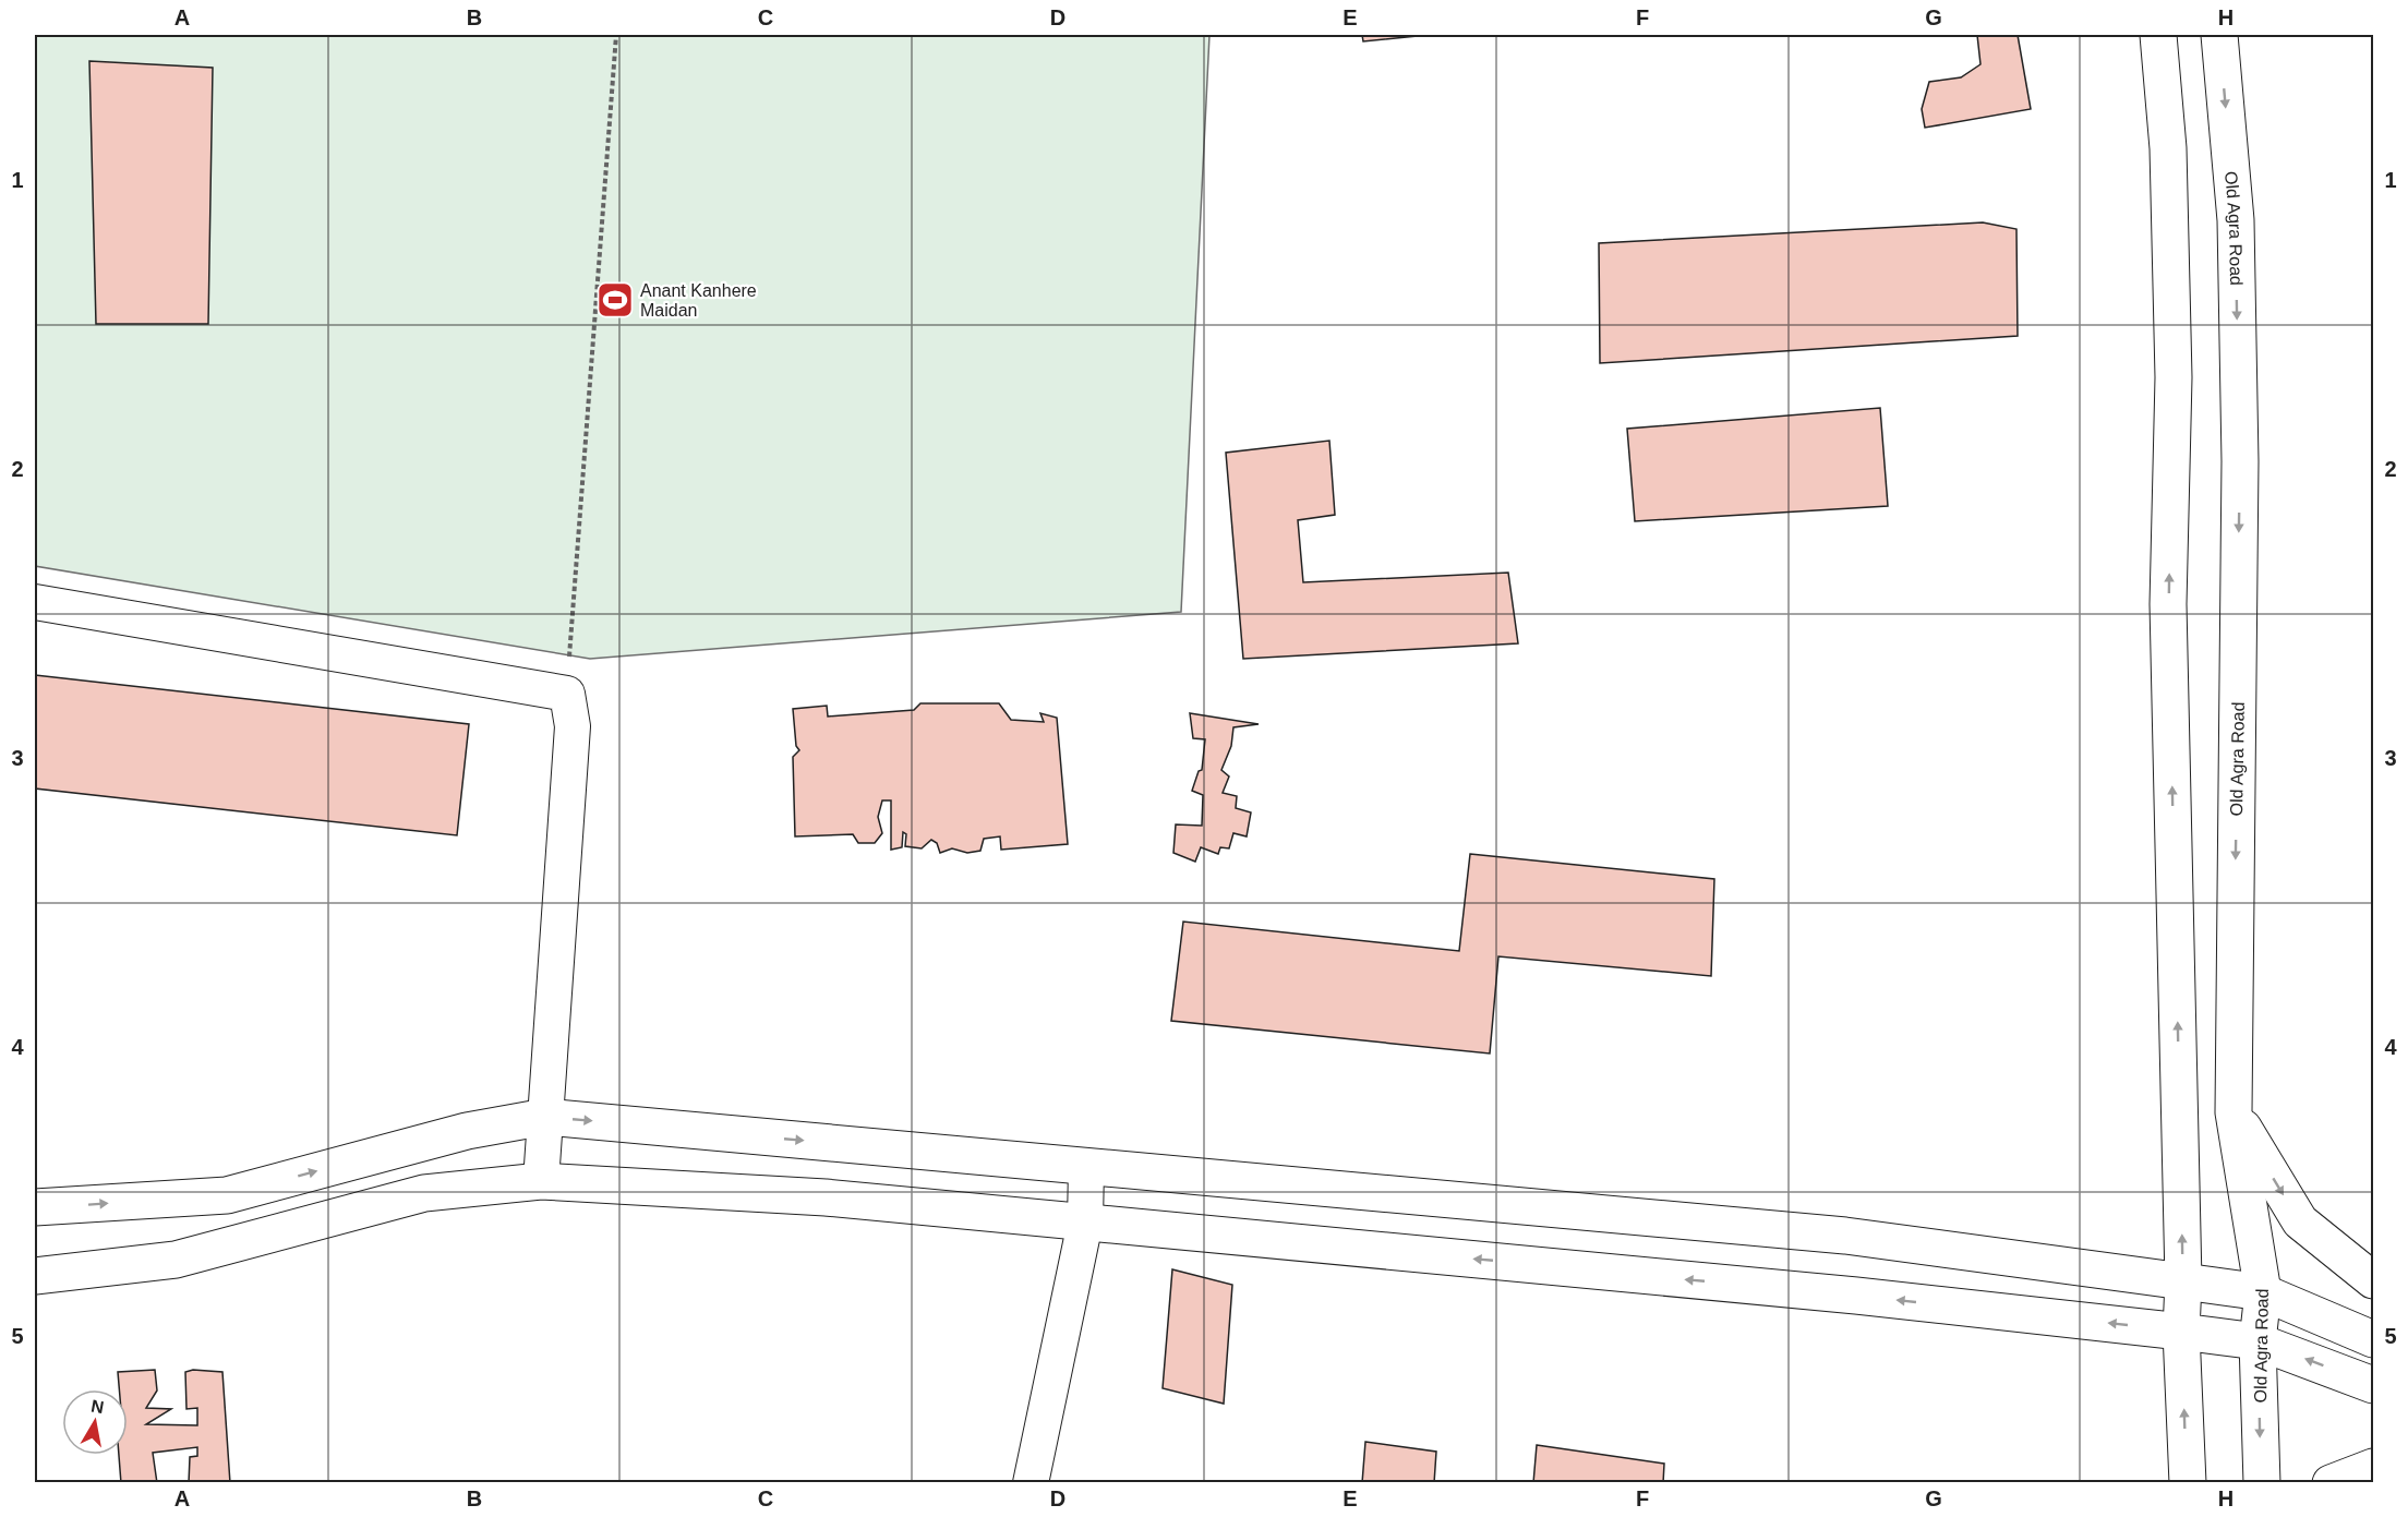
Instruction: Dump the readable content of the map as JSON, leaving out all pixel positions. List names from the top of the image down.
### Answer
{
  "streets": {
    "main road": ["Old Agra Road"]
  },
  "places": {
    "sports": ["Anant Kanhere Maidan"]
  },
  "north": "top",
  "grid": {
    "columns": [
      "A",
      "B",
      "C",
      "D",
      "E",
      "F",
      "G",
      "H"
    ],
    "rows": [
      "1",
      "2",
      "3",
      "4",
      "5"
    ]
  }
}
